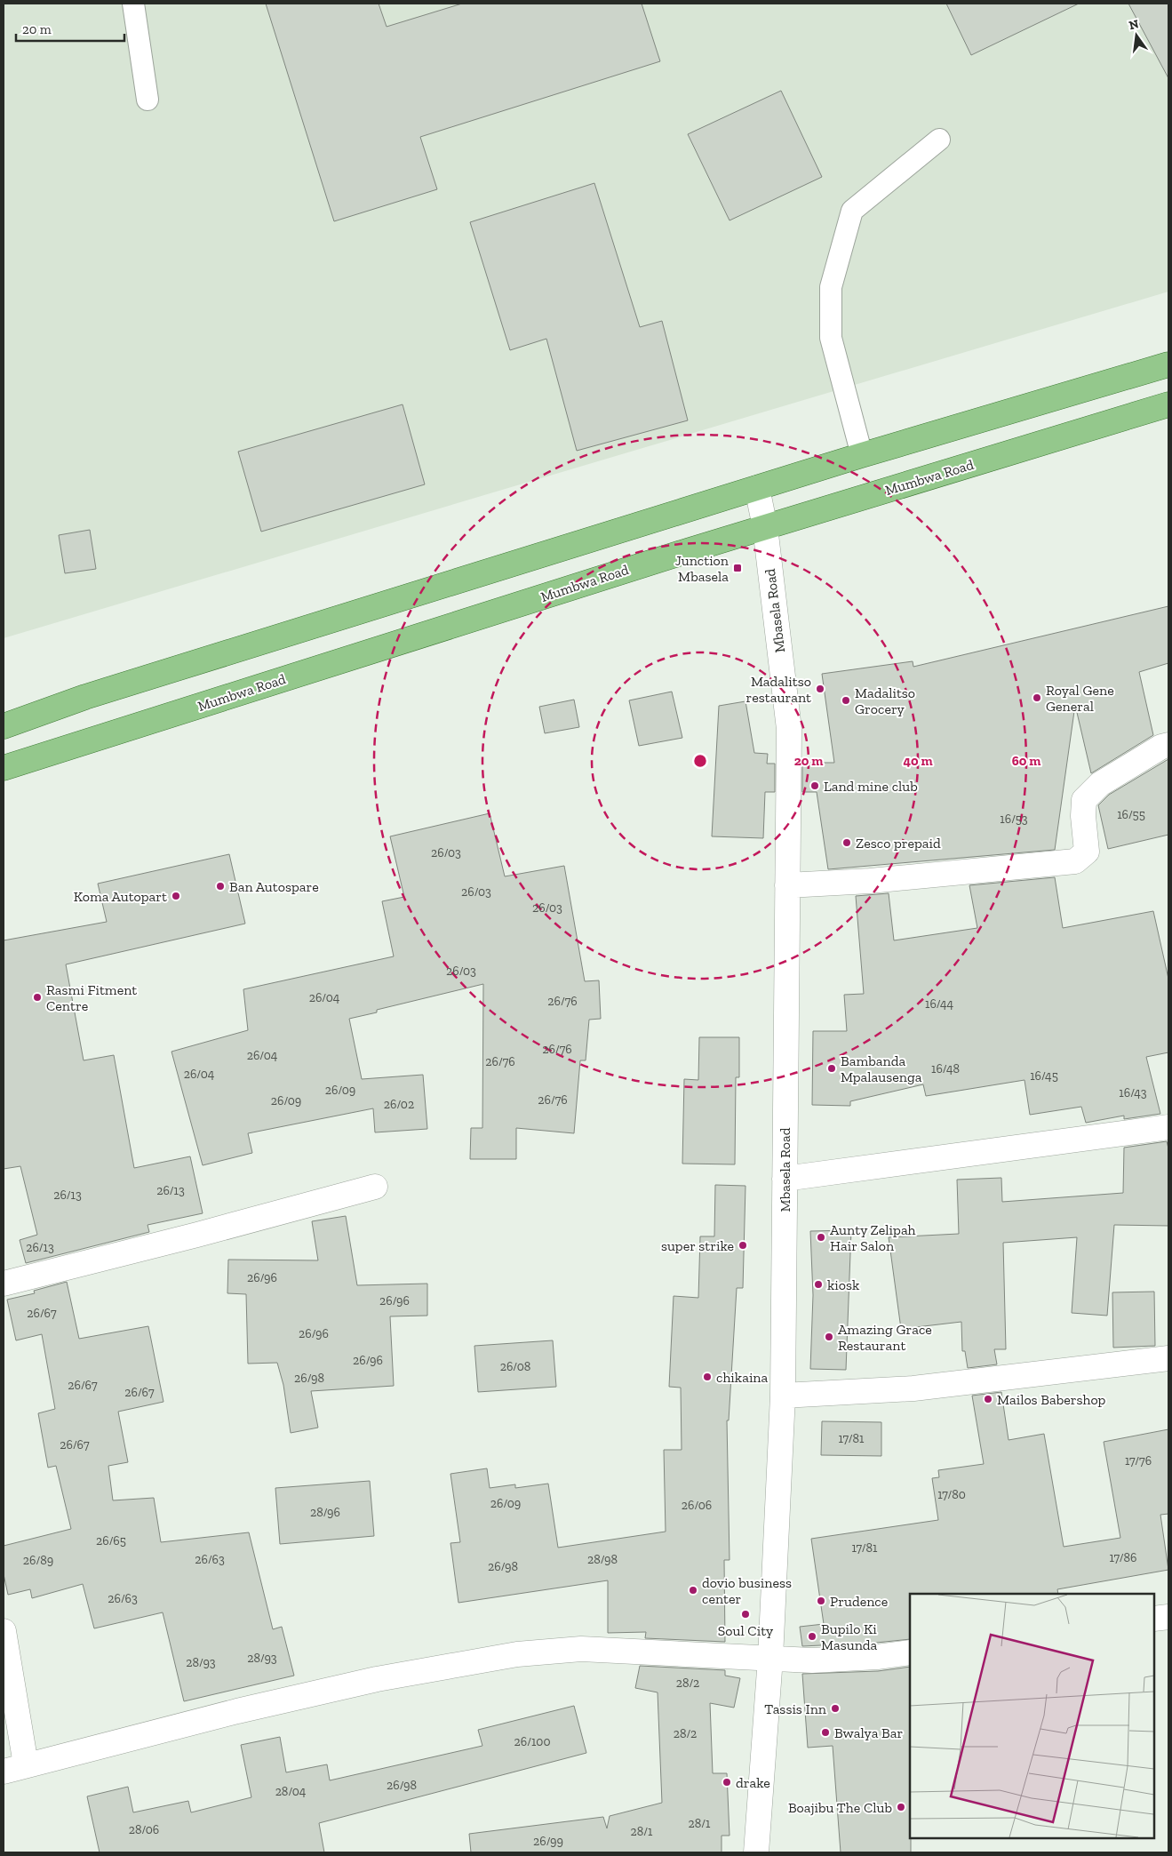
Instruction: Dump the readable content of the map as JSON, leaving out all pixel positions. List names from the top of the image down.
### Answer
{
  "streets": {
    "main road": ["Mumbwa Road"],
    "street": ["Mbasela Road"]
  },
  "crossings": [
    ["Mumbwa Road", "Mbasela Road"]
  ],
  "places": {
    "transit": ["Junction Mbasela"],
    "other": [
      "Madalitso restaurant",
      "Royal Gene General",
      "Madalitso Grocery",
      "Land mine club",
      "Zesco prepaid",
      "Ban Autospare",
      "Koma Autopart",
      "Rasmi Fitment Centre",
      "Bambanda Mpalausenga",
      "Aunty Zelipah Hair Salon",
      "super strike",
      "kiosk",
      "Amazing Grace Restaurant",
      "chikaina",
      "Mailos Babershop",
      "dovio business center",
      "Prudence",
      "Soul City",
      "Bupilo Ki Masunda",
      "Tassis Inn",
      "Bwalya Bar",
      "drake",
      "Boajibu The Club"
    ]
  },
  "house_numbers": [
    "16/55",
    "16/53",
    "26/03",
    "26/03",
    "26/03",
    "26/03",
    "26/04",
    "26/76",
    "16/44",
    "26/76",
    "26/04",
    "26/76",
    "16/48",
    "26/04",
    "16/45",
    "26/09",
    "16/43",
    "26/76",
    "26/09",
    "26/02",
    "26/13",
    "26/13",
    "26/13",
    "26/96",
    "26/96",
    "26/67",
    "26/96",
    "26/96",
    "26/08",
    "26/98",
    "26/67",
    "26/67",
    "17/81",
    "26/67",
    "17/76",
    "17/80",
    "26/09",
    "26/06",
    "28/96",
    "26/65",
    "17/81",
    "17/86",
    "26/63",
    "28/98",
    "26/89",
    "26/98",
    "26/63",
    "28/93",
    "28/93",
    "28/2",
    "28/2",
    "26/100",
    "26/98",
    "28/04",
    "28/1",
    "28/06",
    "28/1",
    "26/99"
  ],
  "scale_bar": "20 m",
  "north": "top",
  "rings": ["20 m", "40 m", "60 m"]
}
